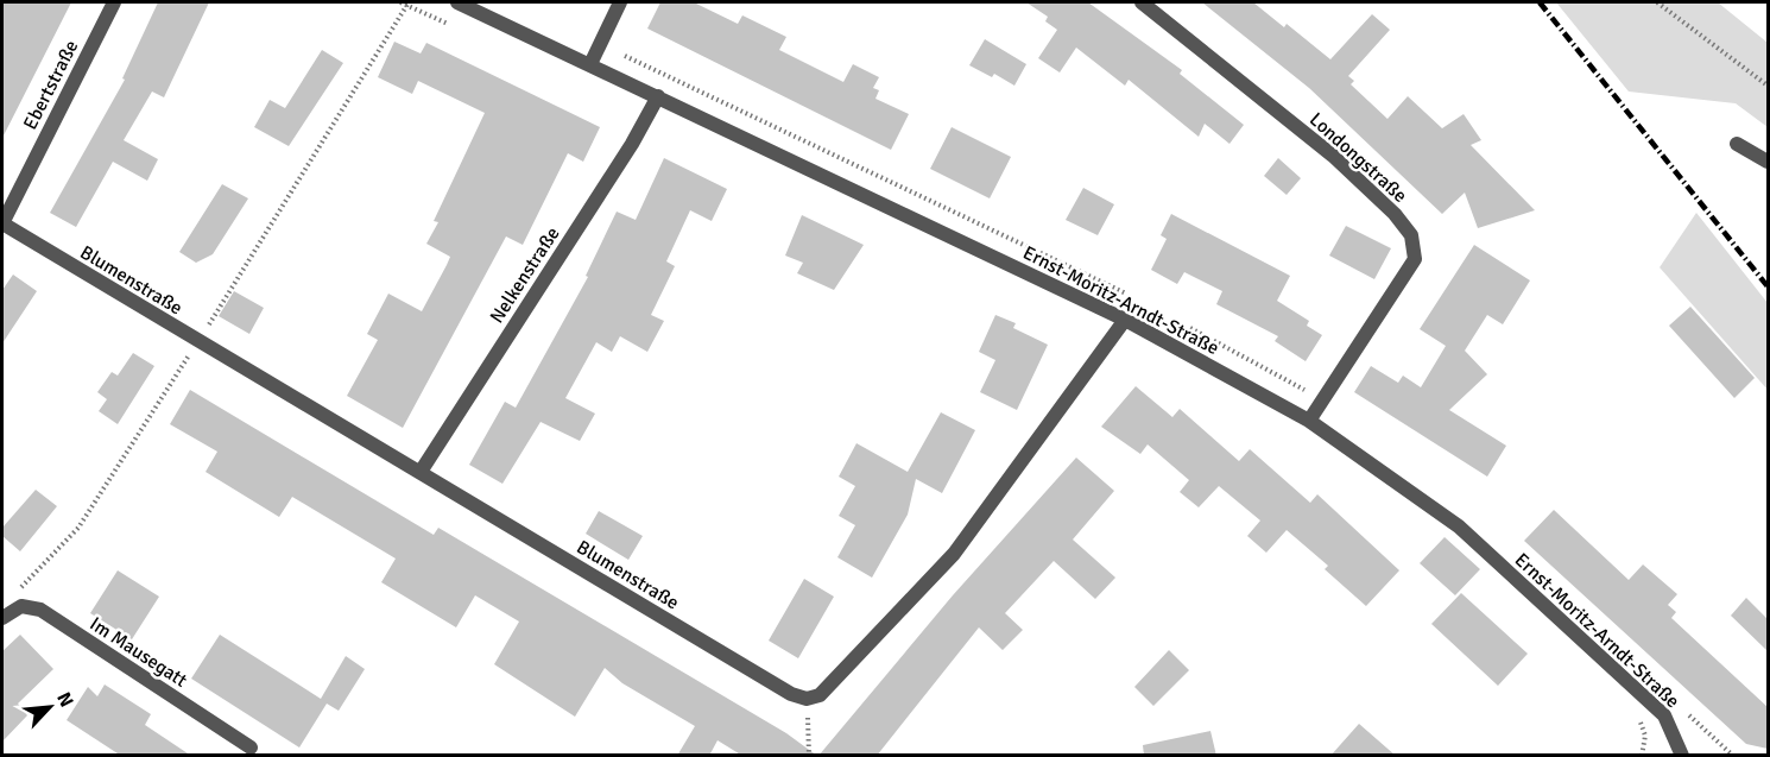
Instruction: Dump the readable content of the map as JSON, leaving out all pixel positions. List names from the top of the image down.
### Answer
{
  "streets": {
    "street": [
      "Ebertstraße",
      "Londongstraße",
      "Nelkenstraße",
      "Blumenstraße",
      "Ernst-Moritz-Arndt-Straße",
      "Im Mausegatt"
    ]
  },
  "crossings": [
    ["Ebertstraße", "Blumenstraße"],
    ["Londongstraße", "Ernst-Moritz-Arndt-Straße"],
    ["Nelkenstraße", "Blumenstraße"],
    ["Nelkenstraße", "Ernst-Moritz-Arndt-Straße"]
  ],
  "north": "top right"
}
